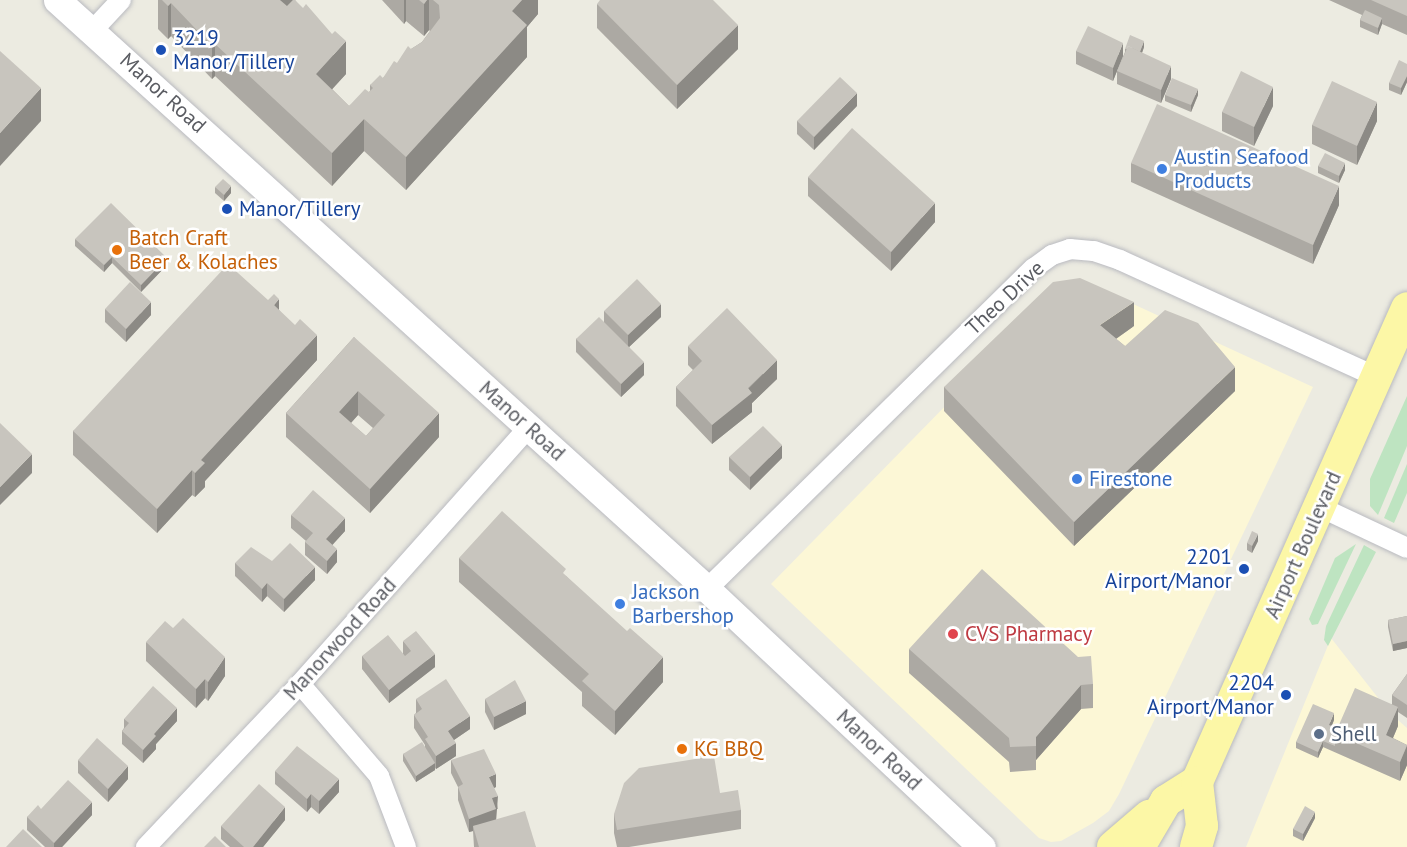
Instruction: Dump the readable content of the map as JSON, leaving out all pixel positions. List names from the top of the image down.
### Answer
{
  "streets": {
    "main road": ["Manor Road", "Airport Boulevard"],
    "street": ["Theo Drive", "Manorwood Road"]
  },
  "crossings": [
    ["Manor Road", "Theo Drive"],
    ["Manor Road", "Manorwood Road"],
    ["Theo Drive", "Airport Boulevard"]
  ],
  "places": [
    "3219 Manor/Tillery",
    "Austin Seafood Products",
    "Manor/Tillery",
    "Batch Craft Beer & Kolaches",
    "Firestone",
    "2201 Airport/Manor",
    "Jackson Barbershop",
    "CVS Pharmacy",
    "2204 Airport/Manor",
    "Shell",
    "KG BBQ"
  ]
}
